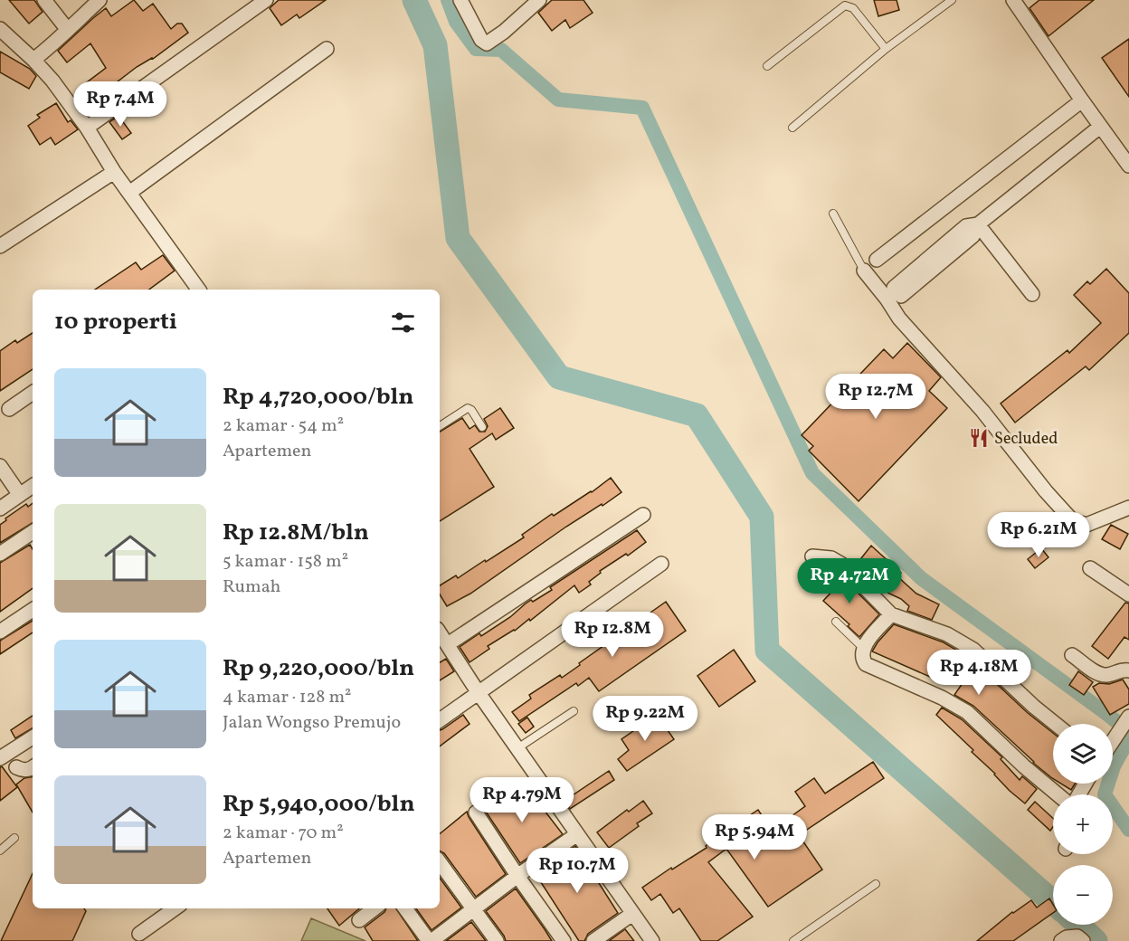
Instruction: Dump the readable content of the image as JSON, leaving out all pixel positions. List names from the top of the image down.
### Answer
{
  "places": {
    "restaurant": ["Secluded"]
  },
  "page": {
    "price": [
      "Rp 7.4M",
      "Rp 12.7M",
      "Rp 6.21M",
      "Rp 4.72M",
      "Rp 12.8M",
      "Rp 4.18M",
      "Rp 9.22M",
      "Rp 4.79M",
      "Rp 5.94M",
      "Rp 10.7M"
    ],
    "heading": "10 properti",
    "list": [
      {
        "name": "Rp 4,720,000/bln",
        "note": "2 kamar · 54 m² · Apartemen"
      },
      {
        "name": "Rp 12.8M/bln",
        "note": "5 kamar · 158 m² · Rumah"
      },
      {
        "name": "Rp 9,220,000/bln",
        "note": "4 kamar · 128 m² · Jalan Wongso Premujo"
      },
      {
        "name": "Rp 5,940,000/bln",
        "note": "2 kamar · 70 m² · Apartemen"
      }
    ],
    "map_buttons": ["+", "−"]
  }
}
